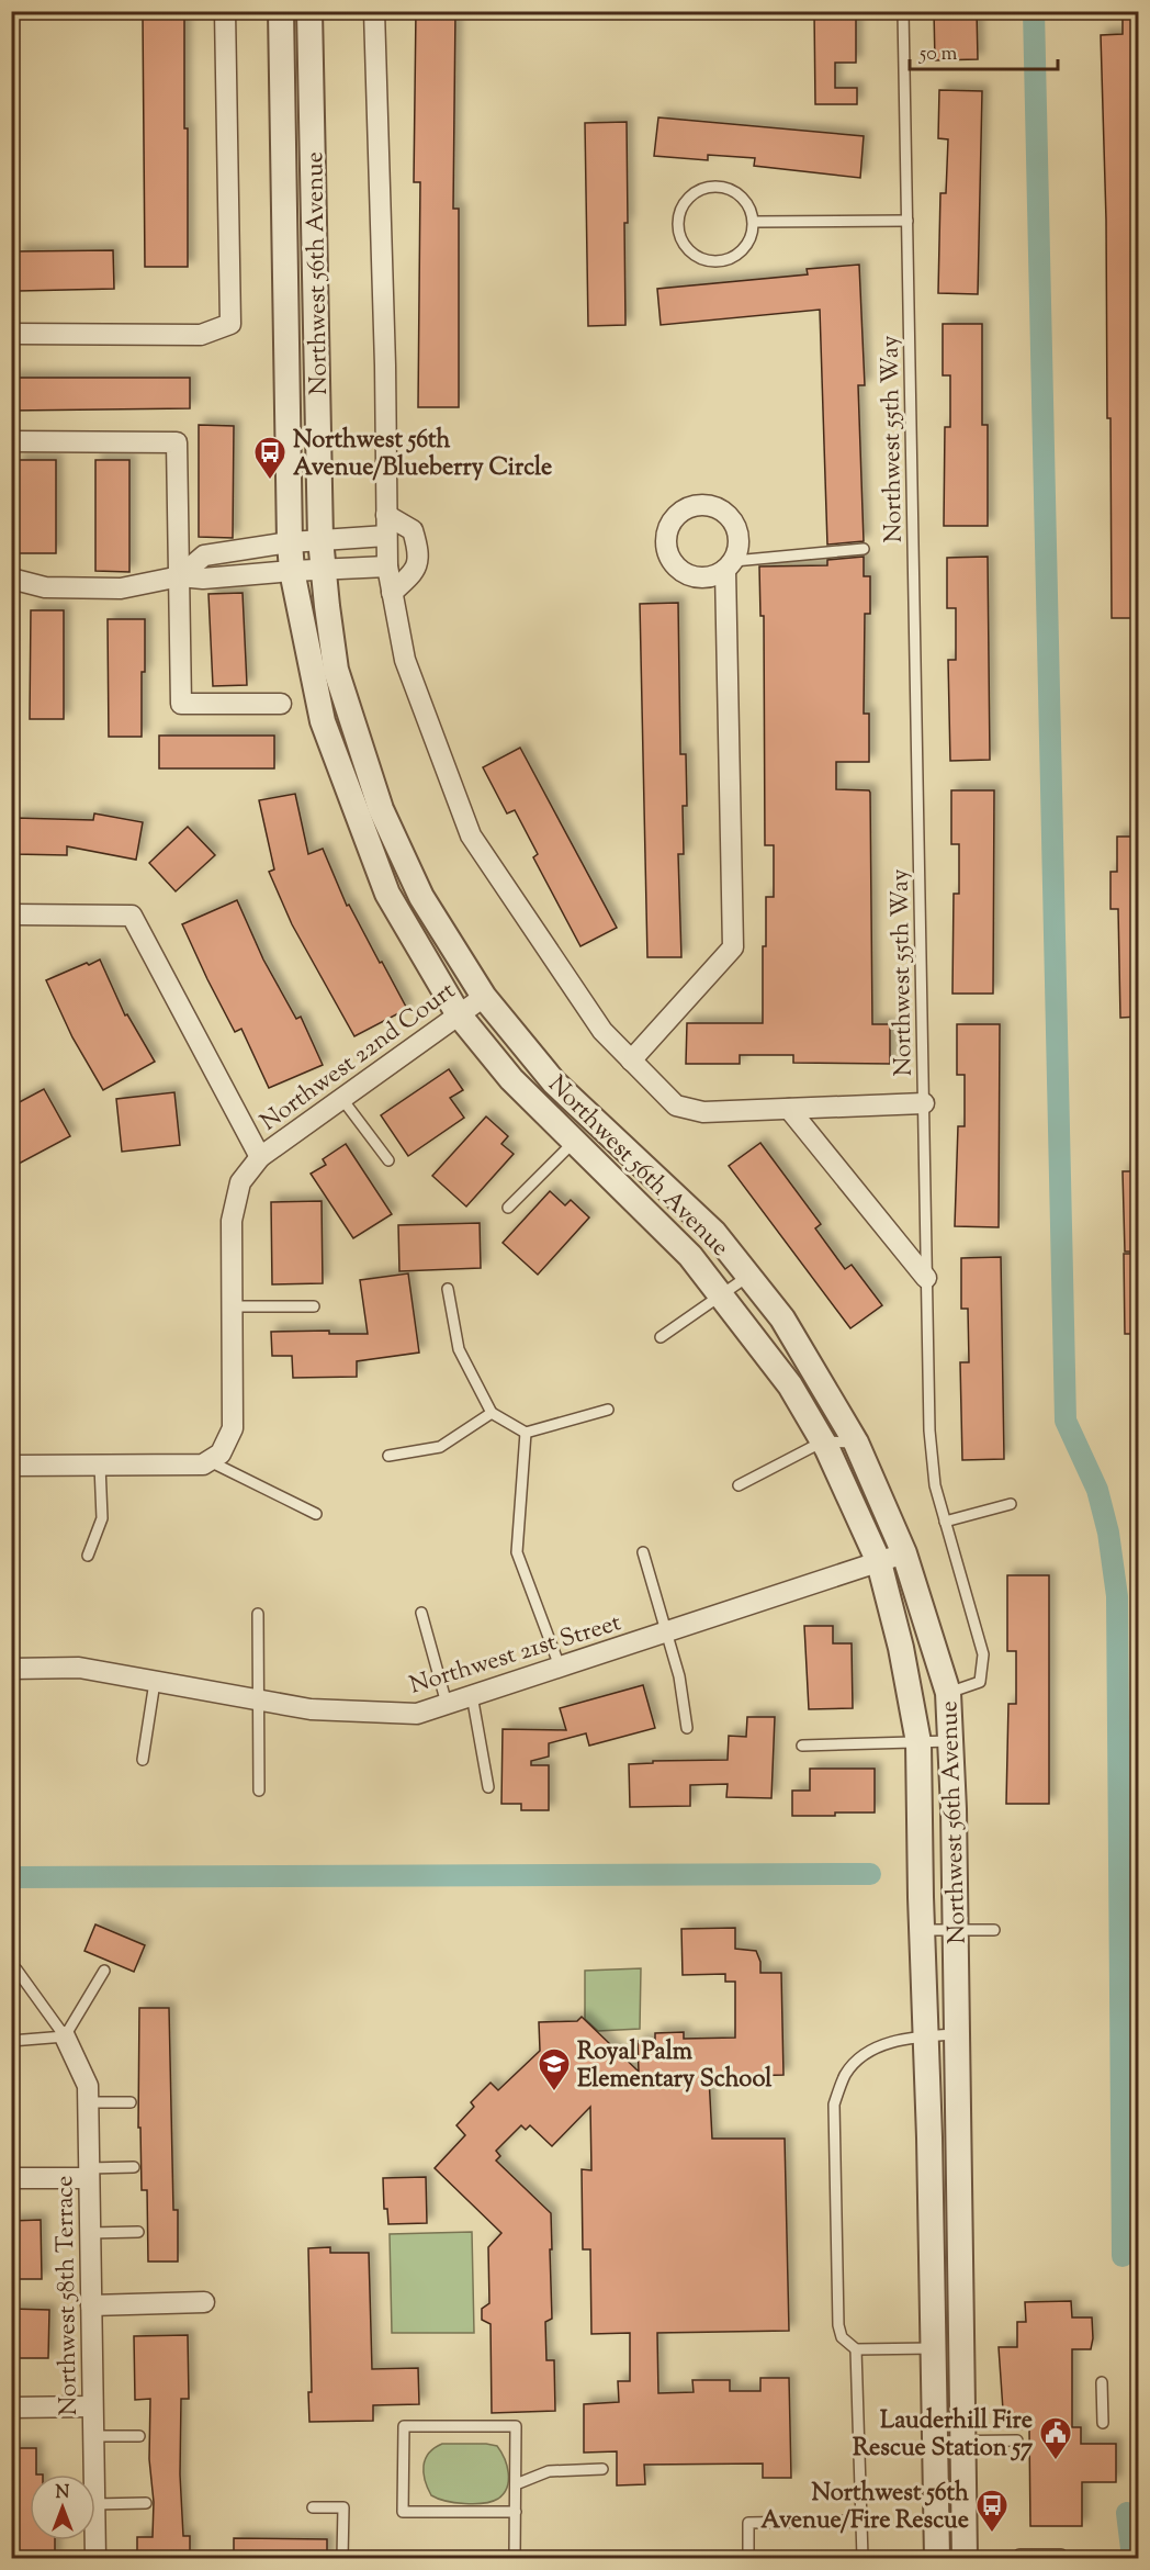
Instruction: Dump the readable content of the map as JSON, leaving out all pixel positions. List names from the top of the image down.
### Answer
{
  "streets": {
    "street": [
      "Northwest 56th Avenue",
      "Northwest 22nd Court",
      "Northwest 21st Street",
      "Northwest 58th Terrace"
    ],
    "lane": ["Northwest 55th Way"]
  },
  "crossings": [
    ["Northwest 56th Avenue", "Northwest 55th Way"],
    ["Northwest 56th Avenue", "Northwest 22nd Court"],
    ["Northwest 56th Avenue", "Northwest 21st Street"]
  ],
  "places": {
    "bus stop": ["Northwest 56th Avenue/Blueberry Circle", "Northwest 56th Avenue/Fire Rescue"],
    "school or university": ["Royal Palm Elementary School"],
    "public building": ["Lauderhill Fire Rescue Station 57"]
  },
  "scale_bar": "50 m",
  "north": "top"
}
